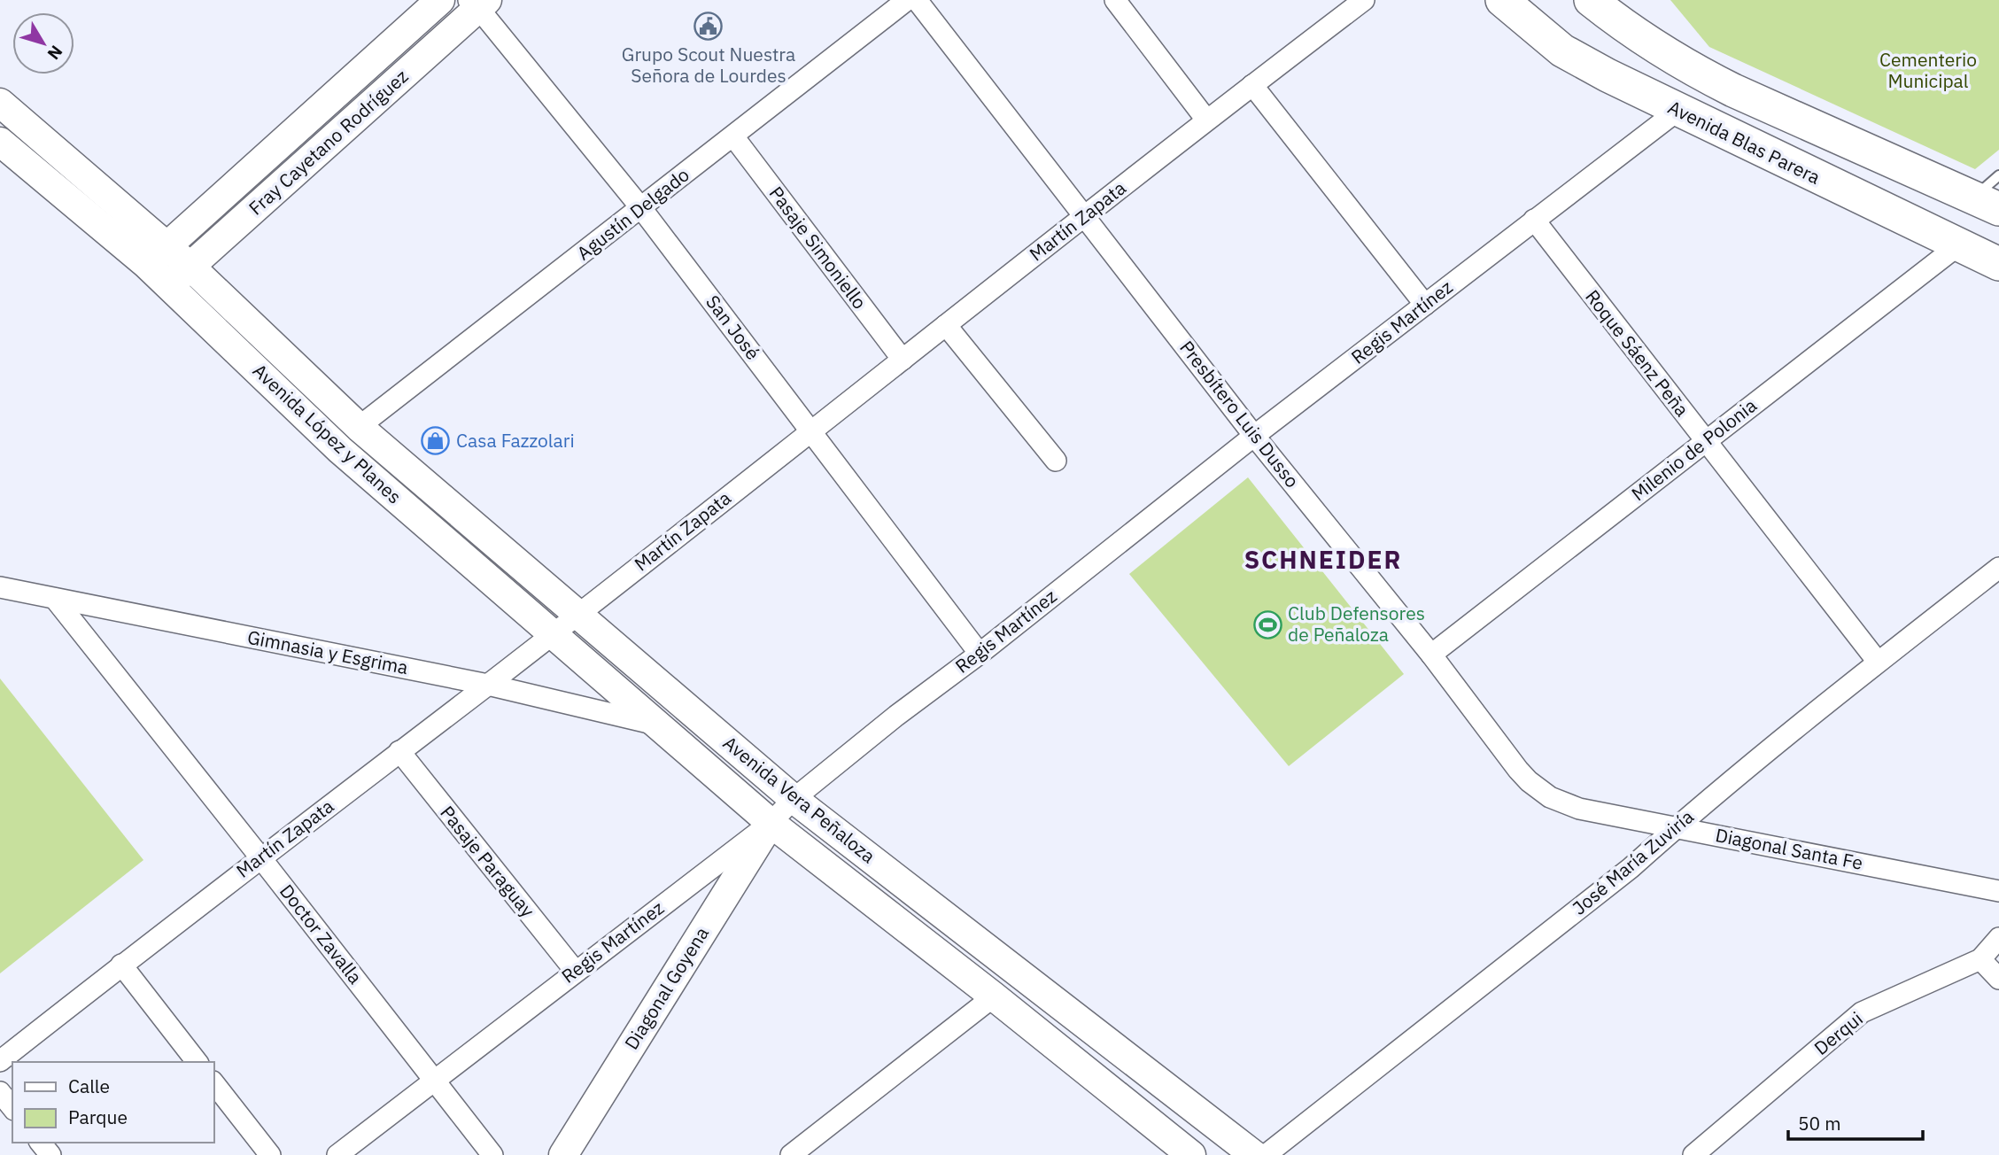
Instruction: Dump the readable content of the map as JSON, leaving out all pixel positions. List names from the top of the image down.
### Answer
{
  "streets": {
    "main road": [
      "Fray Cayetano Rodríguez",
      "Avenida Blas Parera",
      "Avenida López y Planes",
      "Avenida Vera Peñaloza",
      "Diagonal Goyena"
    ],
    "street": [
      "Agustín Delgado",
      "Martín Zapata",
      "Pasaje Simoniello",
      "Regis Martínez",
      "San José",
      "Roque Sáenz Peña",
      "Presbítero Luis Dusso",
      "Milenio de Polonia",
      "Gimnasia y Esgrima",
      "Diagonal Santa Fe",
      "Pasaje Paraguay",
      "José María Zuviría",
      "Doctor Zavalla",
      "Derqui"
    ]
  },
  "crossings": [
    ["Fray Cayetano Rodríguez", "San José"],
    ["Fray Cayetano Rodríguez", "Avenida López y Planes"],
    ["Avenida Blas Parera", "Regis Martínez"],
    ["Avenida Blas Parera", "Milenio de Polonia"],
    ["Agustín Delgado", "Pasaje Simoniello"],
    ["Agustín Delgado", "San José"],
    ["Agustín Delgado", "Avenida López y Planes"],
    ["Agustín Delgado", "Avenida Vera Peñaloza"],
    ["Martín Zapata", "Pasaje Simoniello"],
    ["Martín Zapata", "San José"],
    ["Martín Zapata", "Presbítero Luis Dusso"],
    ["Martín Zapata", "Avenida López y Planes"],
    ["Martín Zapata", "Gimnasia y Esgrima"],
    ["Martín Zapata", "Avenida Vera Peñaloza"],
    ["Martín Zapata", "Pasaje Paraguay"],
    ["Martín Zapata", "Doctor Zavalla"],
    ["Regis Martínez", "San José"],
    ["Regis Martínez", "Roque Sáenz Peña"],
    ["Regis Martínez", "Presbítero Luis Dusso"],
    ["Regis Martínez", "Avenida Vera Peñaloza"],
    ["Regis Martínez", "Pasaje Paraguay"],
    ["Regis Martínez", "Doctor Zavalla"],
    ["Regis Martínez", "Diagonal Goyena"],
    ["Roque Sáenz Peña", "Milenio de Polonia"],
    ["Roque Sáenz Peña", "José María Zuviría"],
    ["Presbítero Luis Dusso", "Milenio de Polonia"],
    ["Presbítero Luis Dusso", "Diagonal Santa Fe"],
    ["Avenida López y Planes", "Gimnasia y Esgrima"],
    ["Avenida López y Planes", "Avenida Vera Peñaloza"],
    ["Gimnasia y Esgrima", "Avenida Vera Peñaloza"],
    ["Gimnasia y Esgrima", "Doctor Zavalla"],
    ["Avenida Vera Peñaloza", "Diagonal Goyena"],
    ["Diagonal Santa Fe", "José María Zuviría"]
  ],
  "districts": ["SCHNEIDER"],
  "parks": ["Cementerio Municipal"],
  "places": {
    "public building": ["Grupo Scout Nuestra Señora de Lourdes"],
    "shop": ["Casa Fazzolari"],
    "sports": ["Club Defensores de Peñaloza"]
  },
  "legend": ["Calle", "Parque"],
  "scale_bar": "50 m",
  "north": "bottom right"
}
